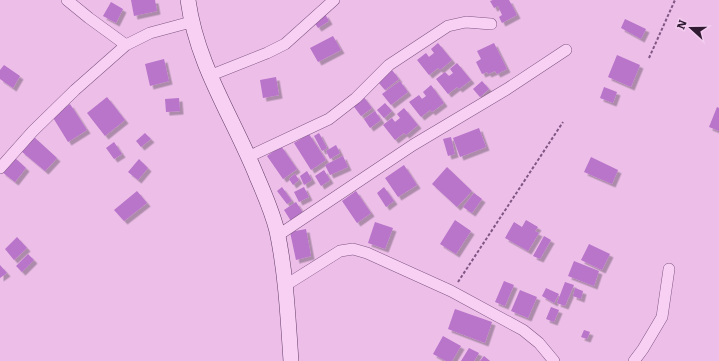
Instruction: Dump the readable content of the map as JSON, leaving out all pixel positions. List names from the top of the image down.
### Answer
{
  "north": "left"
}
